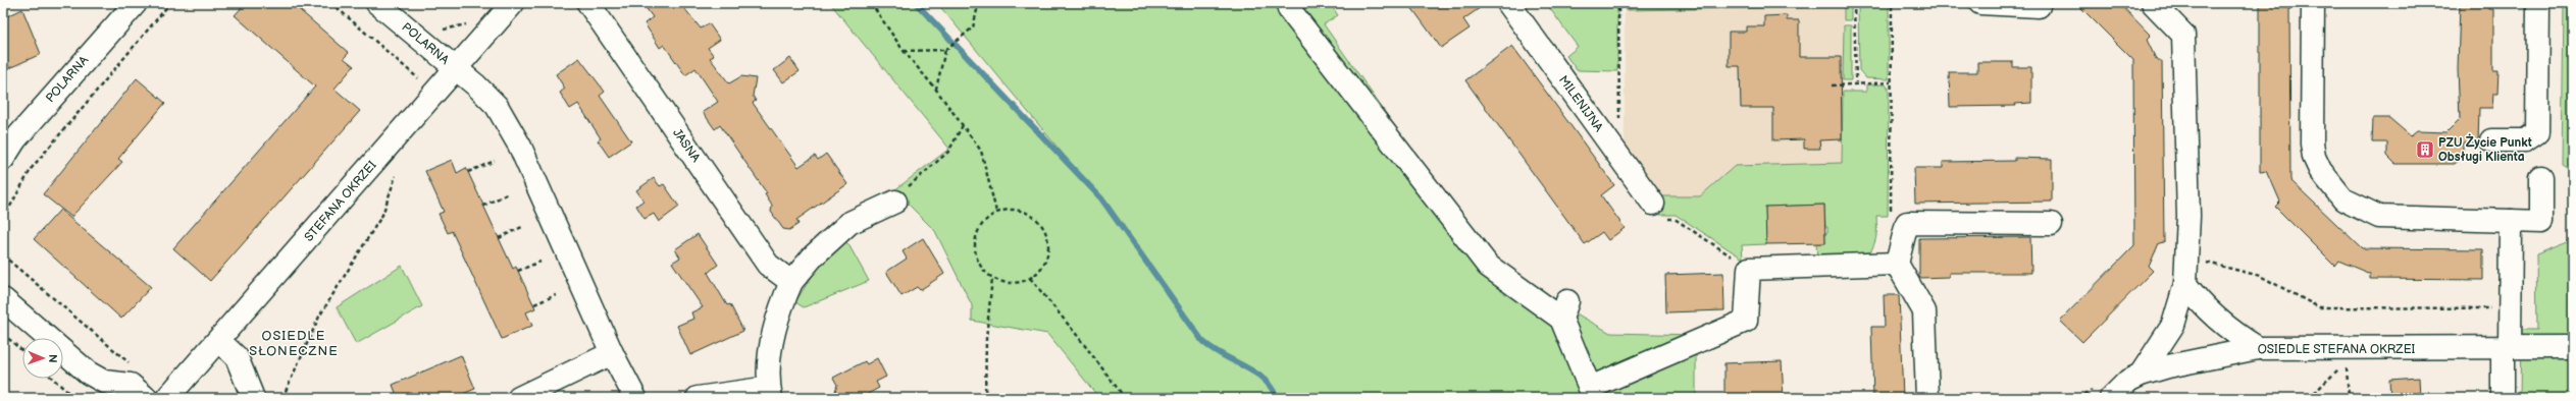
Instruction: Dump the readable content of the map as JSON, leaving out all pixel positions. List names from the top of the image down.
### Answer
{
  "streets": {
    "street": [
      "POLARNA",
      "MILENIJNA",
      "JASNA",
      "STEFANA OKRZEI",
      "OSIEDLE STEFANA OKRZEI"
    ]
  },
  "crossings": [
    ["POLARNA", "STEFANA OKRZEI"]
  ],
  "districts": ["OSIEDLE SŁONECZNE"],
  "places": {
    "building": ["PZU Życie Punkt Obsługi Klienta"]
  },
  "north": "right"
}
